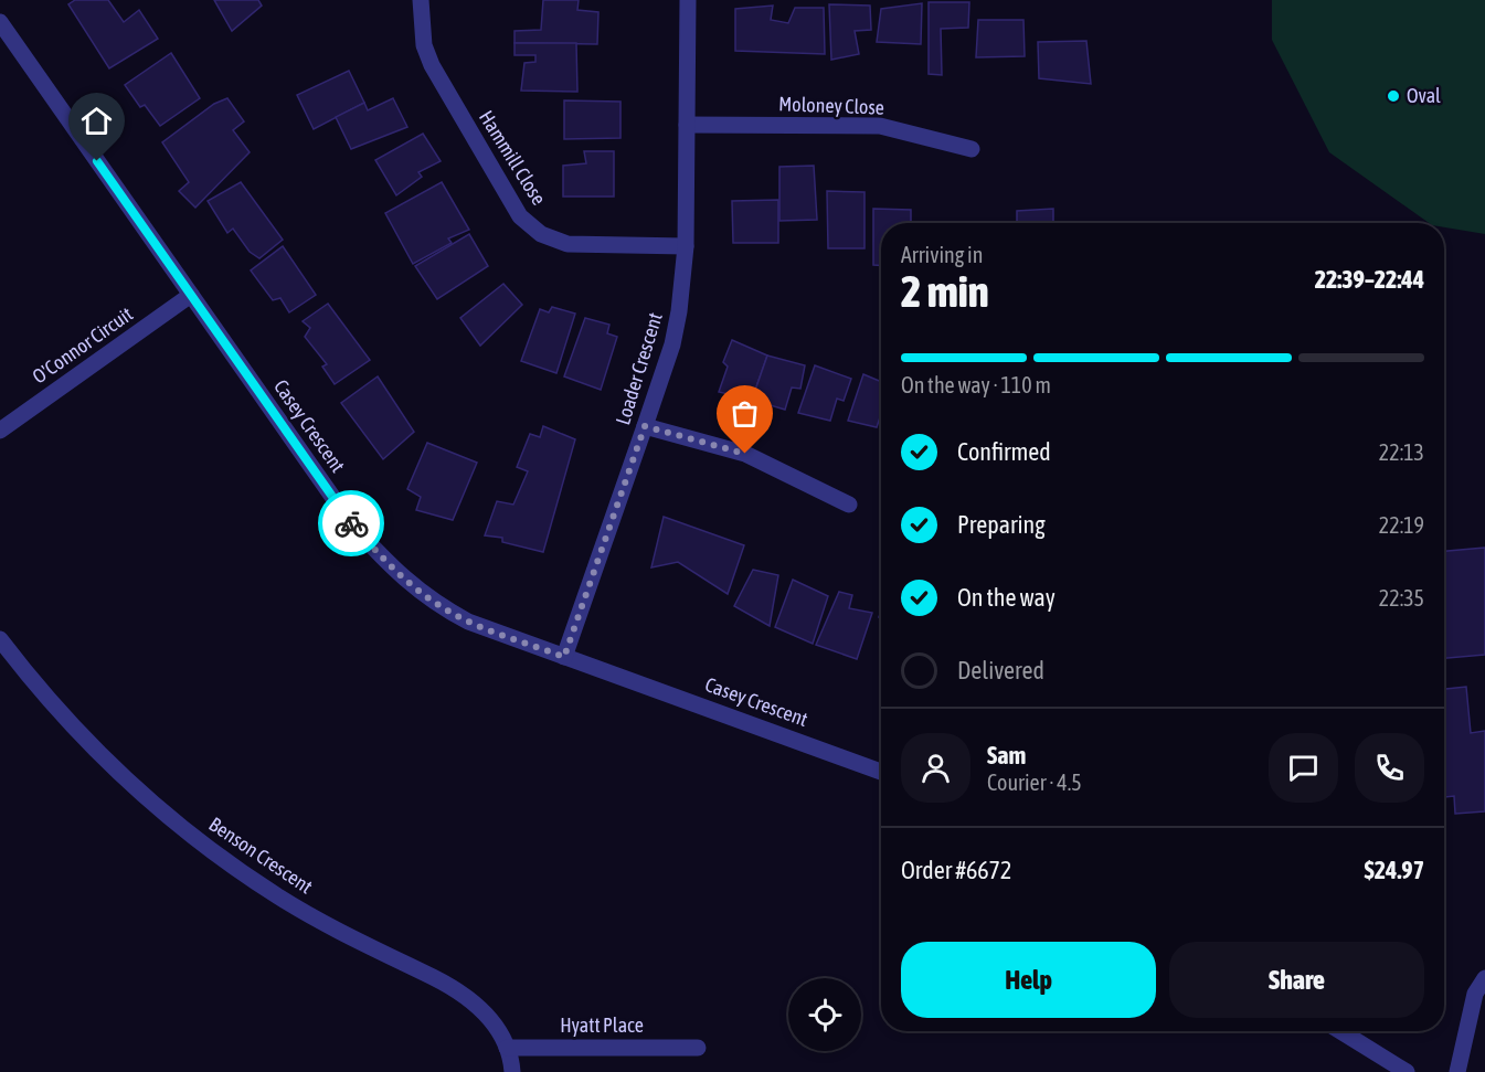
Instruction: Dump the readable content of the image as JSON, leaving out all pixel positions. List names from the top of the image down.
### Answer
{
  "streets": {
    "street": [
      "Moloney Close",
      "Hammill Close",
      "O'Connor Circuit",
      "Loader Crescent",
      "Casey Crescent",
      "Benson Crescent",
      "Hyatt Place"
    ]
  },
  "crossings": [
    ["Moloney Close", "Loader Crescent"],
    ["Hammill Close", "Loader Crescent"],
    ["O'Connor Circuit", "Casey Crescent"],
    ["Loader Crescent", "Casey Crescent"],
    ["Benson Crescent", "Hyatt Place"]
  ],
  "places": ["Oval"],
  "page": {
    "heading": ["2 min", "Arriving in", "22:39–22:44"],
    "panel": [
      "Sam",
      "Courier · 4.5",
      "Order #6672",
      "$24.97"
    ],
    "bar": "On the way · 110 m",
    "list": [
      ["Confirmed", "22:13"],
      ["Preparing", "22:19"],
      ["On the way", "22:35"],
      "Delivered"
    ],
    "buttons": ["Help", "Share"]
  }
}
